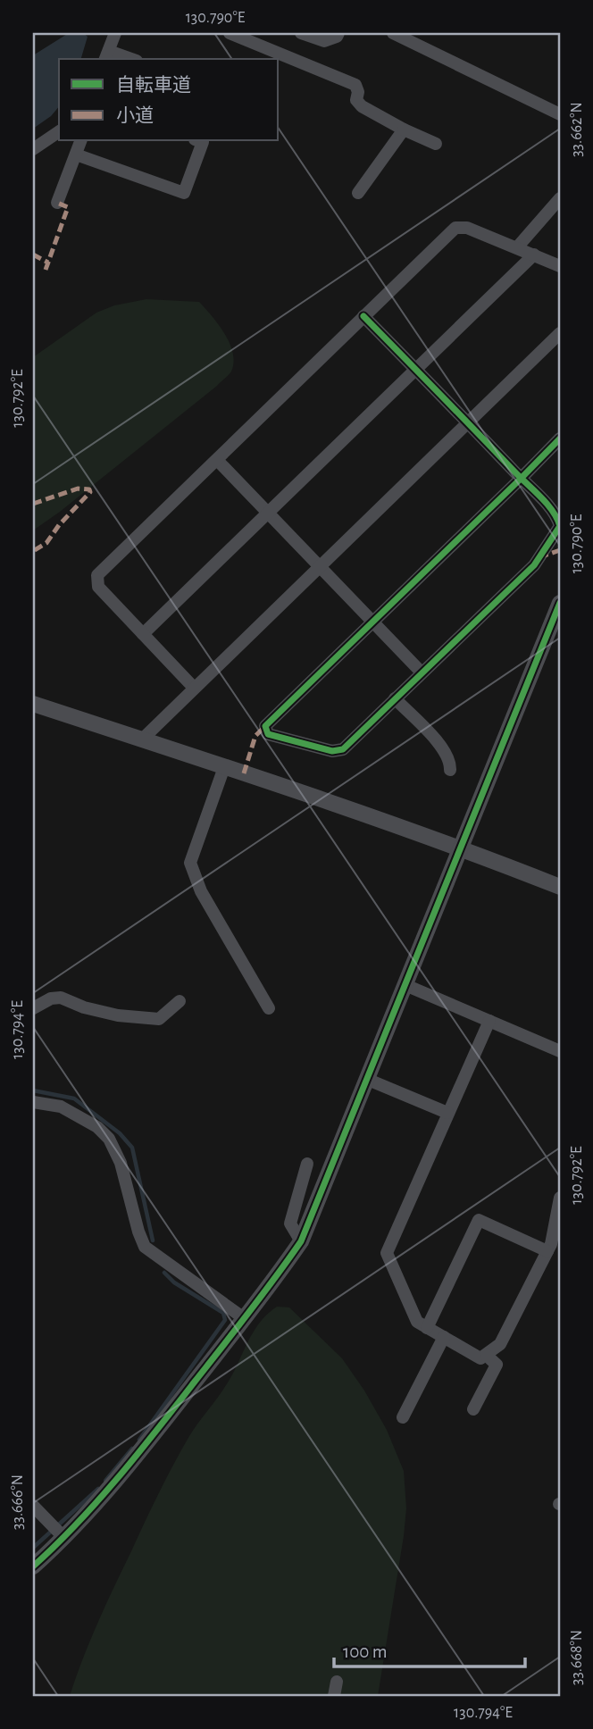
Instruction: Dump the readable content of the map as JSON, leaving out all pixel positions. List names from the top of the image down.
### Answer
{
  "legend": ["自転車道", "小道"],
  "scale_bar": "100 m",
  "coordinates": [
    "130.790°E",
    "33.662°N",
    "130.792°E",
    "130.794°E",
    "33.666°N",
    "33.668°N"
  ]
}
